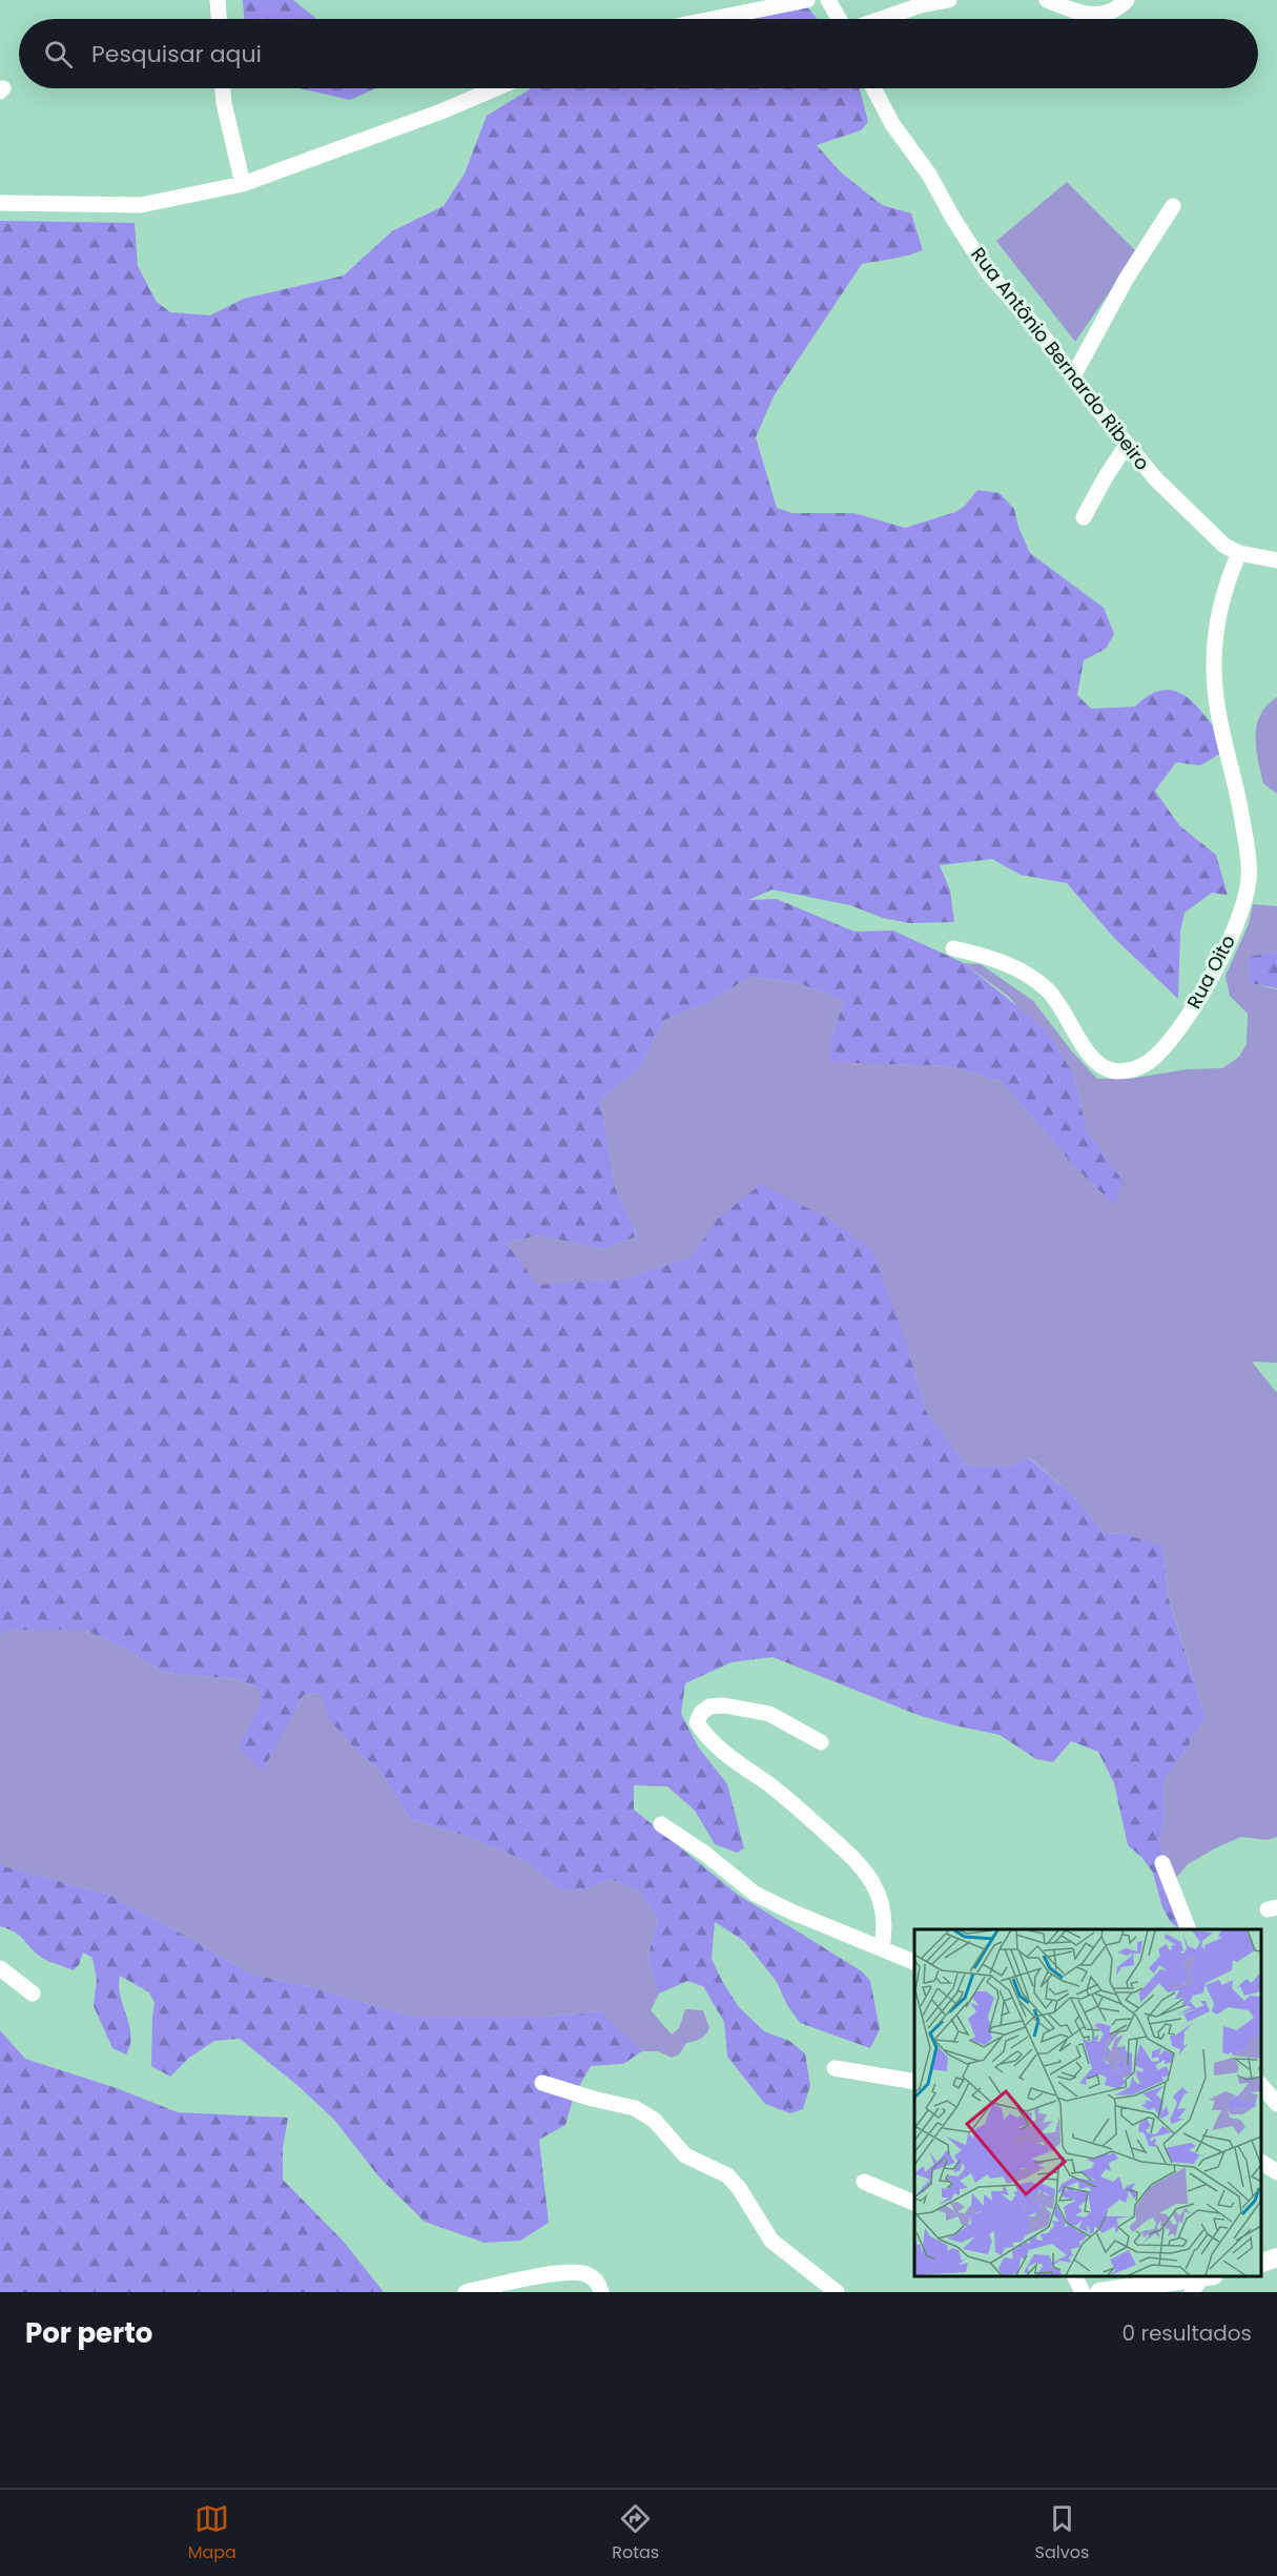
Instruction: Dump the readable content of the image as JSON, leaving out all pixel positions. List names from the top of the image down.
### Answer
{
  "streets": {
    "street": ["Rua Antônio Bernardo Ribeiro", "Rua Oito"]
  },
  "crossings": [
    ["Rua Antônio Bernardo Ribeiro", "Rua Oito"]
  ],
  "page": {
    "search": "Pesquisar aqui",
    "heading": ["Por perto", "0 resultados"],
    "nav": ["Mapa", "Rotas", "Salvos"]
  }
}
